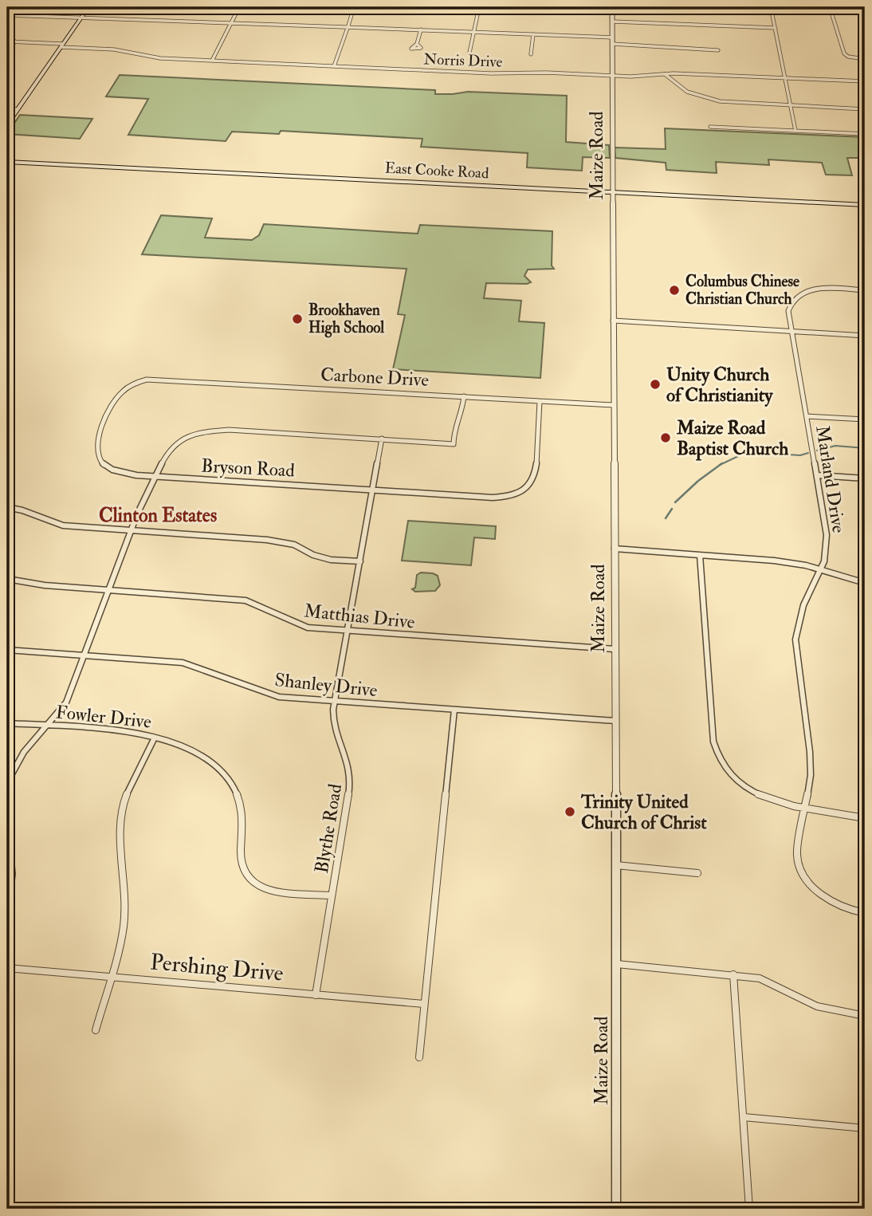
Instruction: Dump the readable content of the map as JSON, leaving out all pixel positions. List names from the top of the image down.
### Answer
{
  "streets": {
    "main road": ["East Cooke Road"],
    "street": [
      "Norris Drive",
      "Maize Road",
      "Carbone Drive",
      "Bryson Road",
      "Marland Drive",
      "Matthias Drive",
      "Shanley Drive",
      "Fowler Drive",
      "Blythe Road",
      "Pershing Drive"
    ]
  },
  "crossings": [
    ["Norris Drive", "Maize Road"],
    ["Maize Road", "East Cooke Road"],
    ["Maize Road", "Carbone Drive"],
    ["Maize Road", "Matthias Drive"],
    ["Maize Road", "Shanley Drive"],
    ["Carbone Drive", "Bryson Road"],
    ["Bryson Road", "Blythe Road"],
    ["Matthias Drive", "Blythe Road"],
    ["Shanley Drive", "Blythe Road"],
    ["Fowler Drive", "Blythe Road"],
    ["Blythe Road", "Pershing Drive"]
  ],
  "districts": ["Clinton Estates"],
  "places": [
    "Columbus Chinese Christian Church",
    "Brookhaven High School",
    "Unity Church of Christianity",
    "Maize Road Baptist Church",
    "Trinity United Church of Christ"
  ]
}
